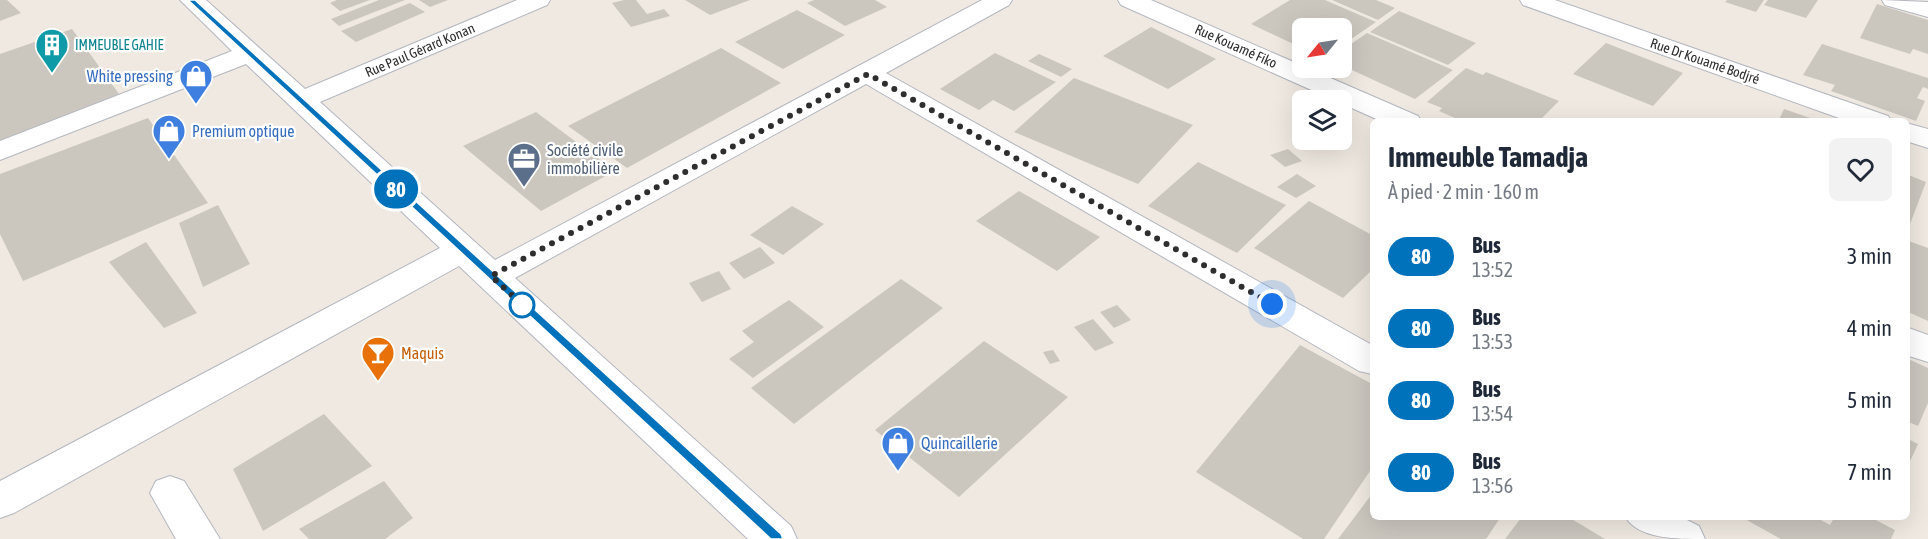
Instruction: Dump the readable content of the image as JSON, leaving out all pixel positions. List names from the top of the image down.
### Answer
{
  "streets": {
    "street": ["Rue Kouamé Fiko", "Rue Paul Gérard Konan", "Rue Dr Kouamé Bodjré"]
  },
  "places": {
    "building": ["IMMEUBLE GAHIE"],
    "shop": ["White pressing", "Premium optique", "Quincaillerie"],
    "office": ["Société civile immobilière"],
    "bar": ["Maquis"]
  },
  "lines": ["bus line 80"],
  "north": "bottom left",
  "page": {
    "on_map": "80",
    "heading": ["Immeuble Tamadja", "À pied · 2 min · 160 m"],
    "list": [
      {
        "mark": "80",
        "name": "Bus",
        "note": "13:52",
        "value": "3 min"
      },
      {
        "mark": "80",
        "name": "Bus",
        "note": "13:53",
        "value": "4 min"
      },
      {
        "mark": "80",
        "name": "Bus",
        "note": "13:54",
        "value": "5 min"
      },
      {
        "mark": "80",
        "name": "Bus",
        "note": "13:56",
        "value": "7 min"
      }
    ]
  }
}
